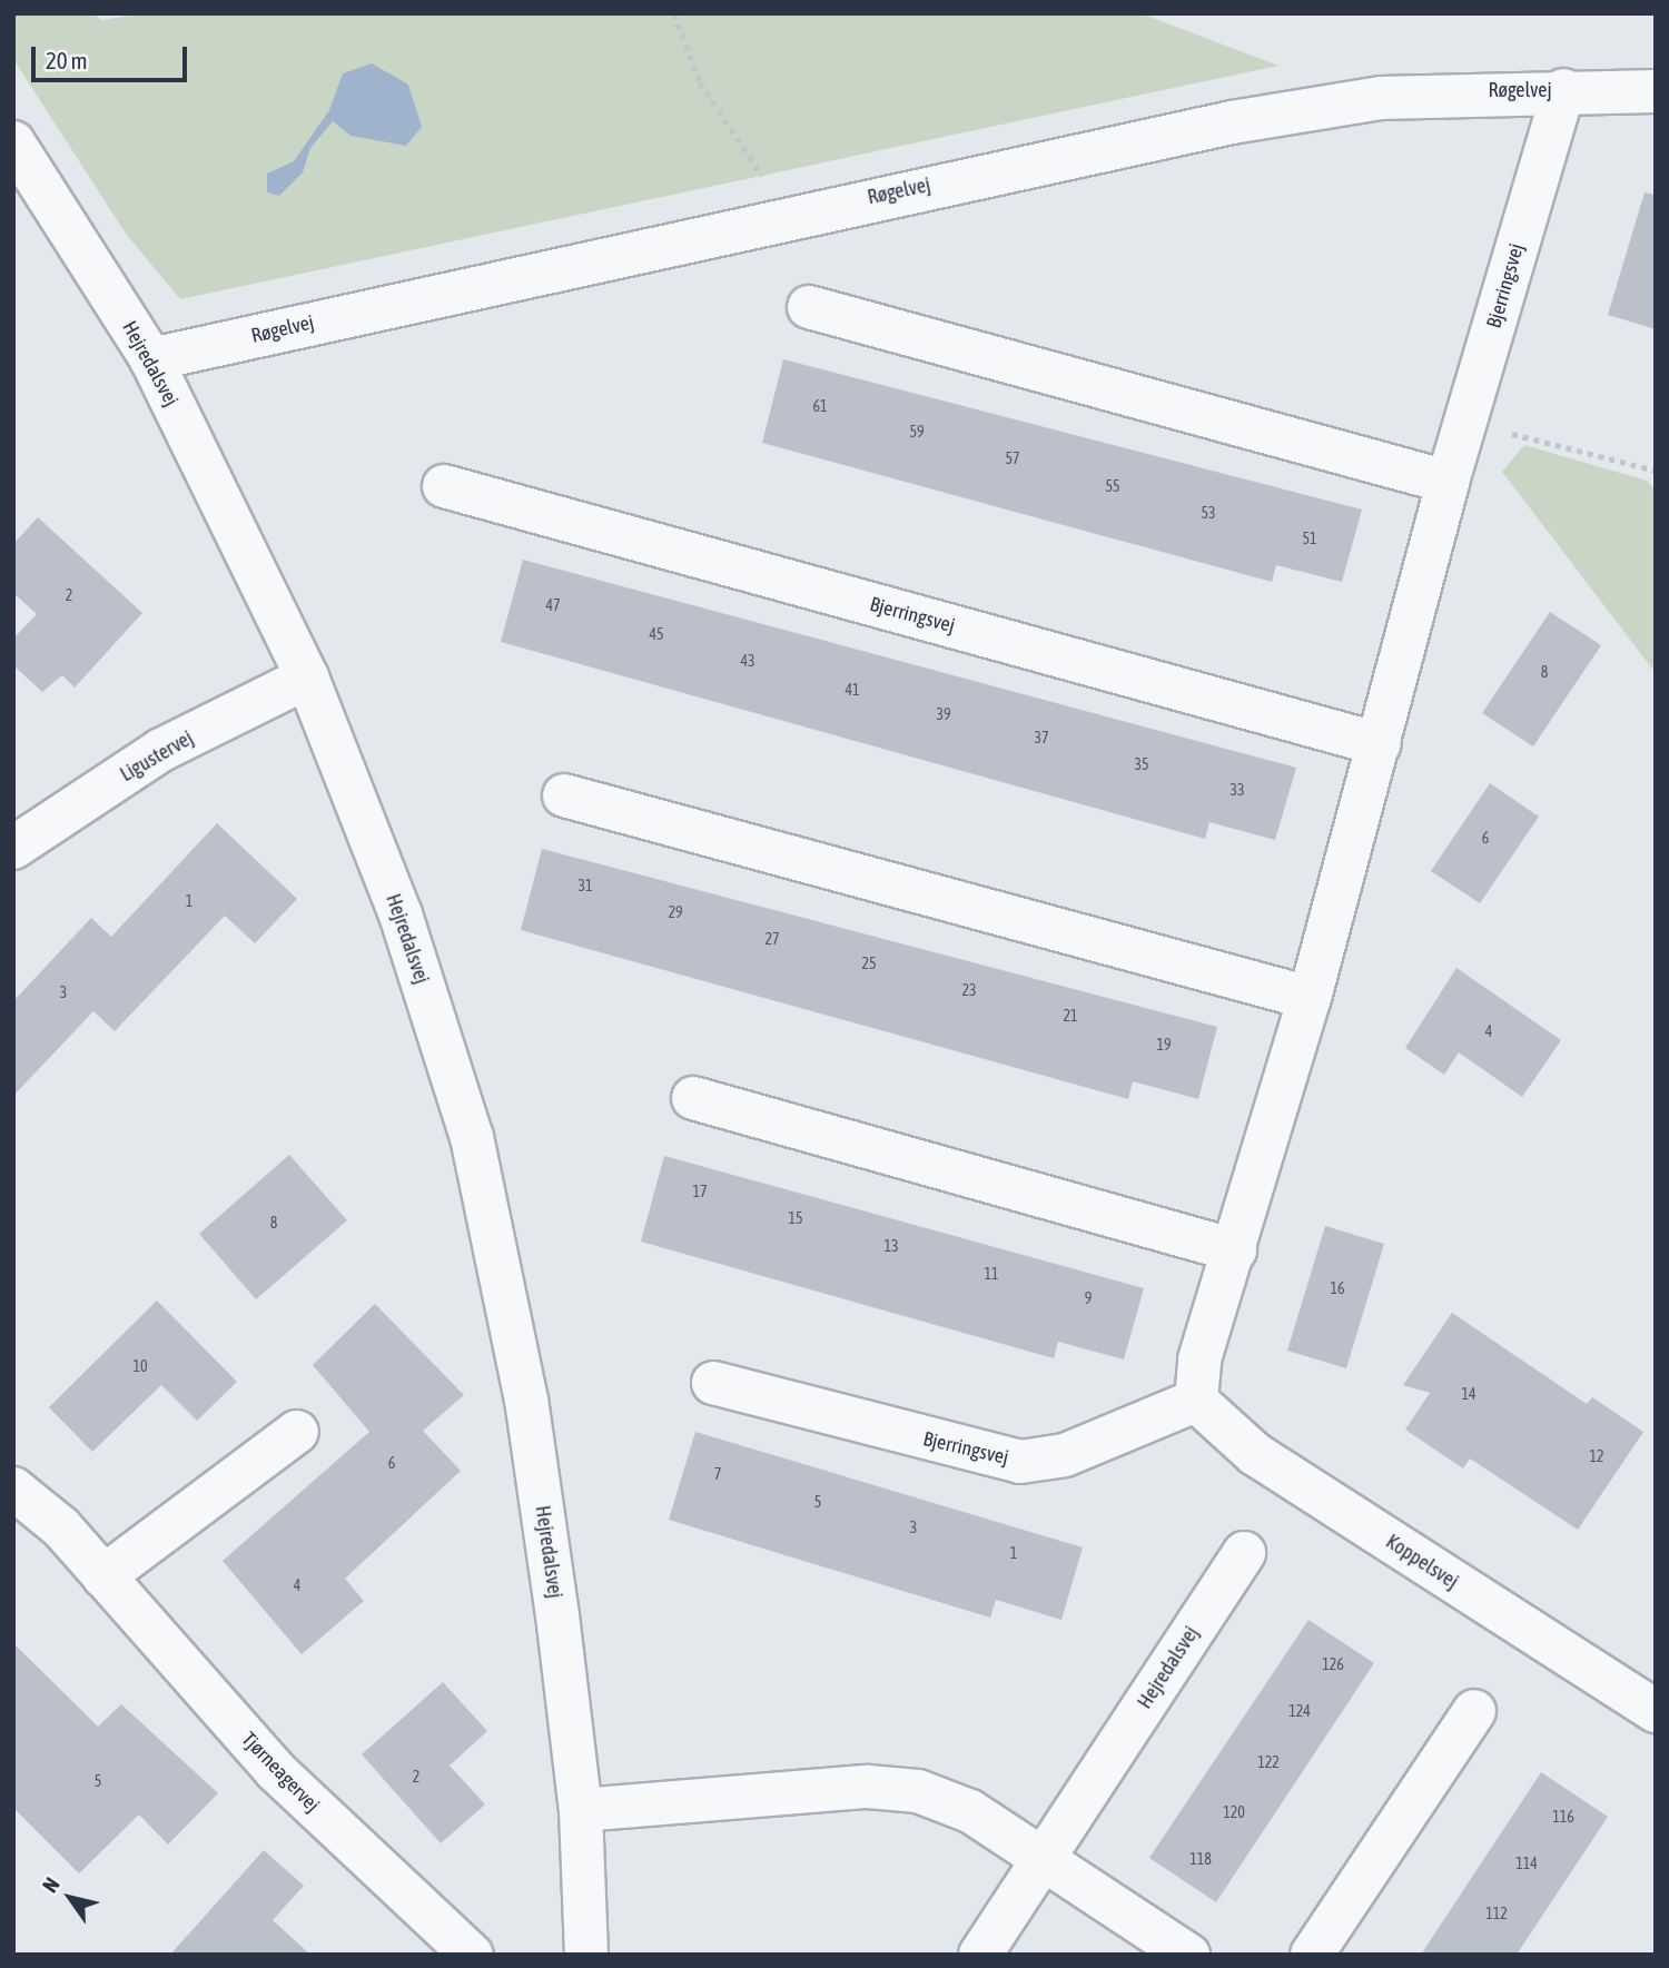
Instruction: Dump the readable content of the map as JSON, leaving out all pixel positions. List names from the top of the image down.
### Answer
{
  "streets": {
    "street": [
      "Røgelvej",
      "Bjerringsvej",
      "Hejredalsvej",
      "Ligustervej",
      "Koppelsvej",
      "Tjørneagervej"
    ]
  },
  "crossings": [
    ["Røgelvej", "Bjerringsvej"],
    ["Røgelvej", "Hejredalsvej"],
    ["Bjerringsvej", "Koppelsvej"],
    ["Hejredalsvej", "Ligustervej"]
  ],
  "house_numbers": [
    "61",
    "59",
    "57",
    "55",
    "53",
    "51",
    "2",
    "47",
    "45",
    "43",
    "8",
    "41",
    "39",
    "37",
    "35",
    "33",
    "6",
    "31",
    "1",
    "29",
    "27",
    "25",
    "23",
    "3",
    "21",
    "4",
    "19",
    "17",
    "15",
    "8",
    "13",
    "11",
    "16",
    "9",
    "10",
    "14",
    "12",
    "6",
    "7",
    "5",
    "3",
    "1",
    "4",
    "126",
    "124",
    "122",
    "2",
    "5",
    "120",
    "116",
    "118",
    "114",
    "112"
  ],
  "scale_bar": "20 m",
  "north": "top left"
}
